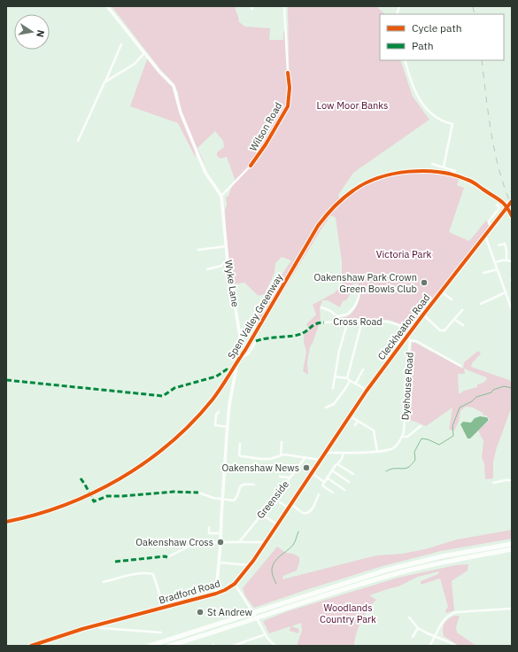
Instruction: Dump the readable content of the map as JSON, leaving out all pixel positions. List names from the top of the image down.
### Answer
{
  "streets": {
    "street": [
      "Wilson Road",
      "Wyke Lane",
      "Cross Road",
      "Cleckheaton Road",
      "Dyehouse Road",
      "Greenside",
      "Bradford Road"
    ],
    "cycle path": ["Spen Valley Greenway"]
  },
  "crossings": [
    ["Wilson Road", "Wyke Lane"],
    ["Wyke Lane", "Bradford Road"],
    ["Cross Road", "Cleckheaton Road"],
    ["Cleckheaton Road", "Dyehouse Road"],
    ["Cleckheaton Road", "Bradford Road"]
  ],
  "parks": ["Low Moor Banks", "Victoria Park", "Woodlands Country Park"],
  "places": [
    "Oakenshaw Park Crown Green Bowls Club",
    "Oakenshaw News",
    "Oakenshaw Cross",
    "St Andrew"
  ],
  "legend": ["Cycle path", "Path"],
  "north": "right"
}
